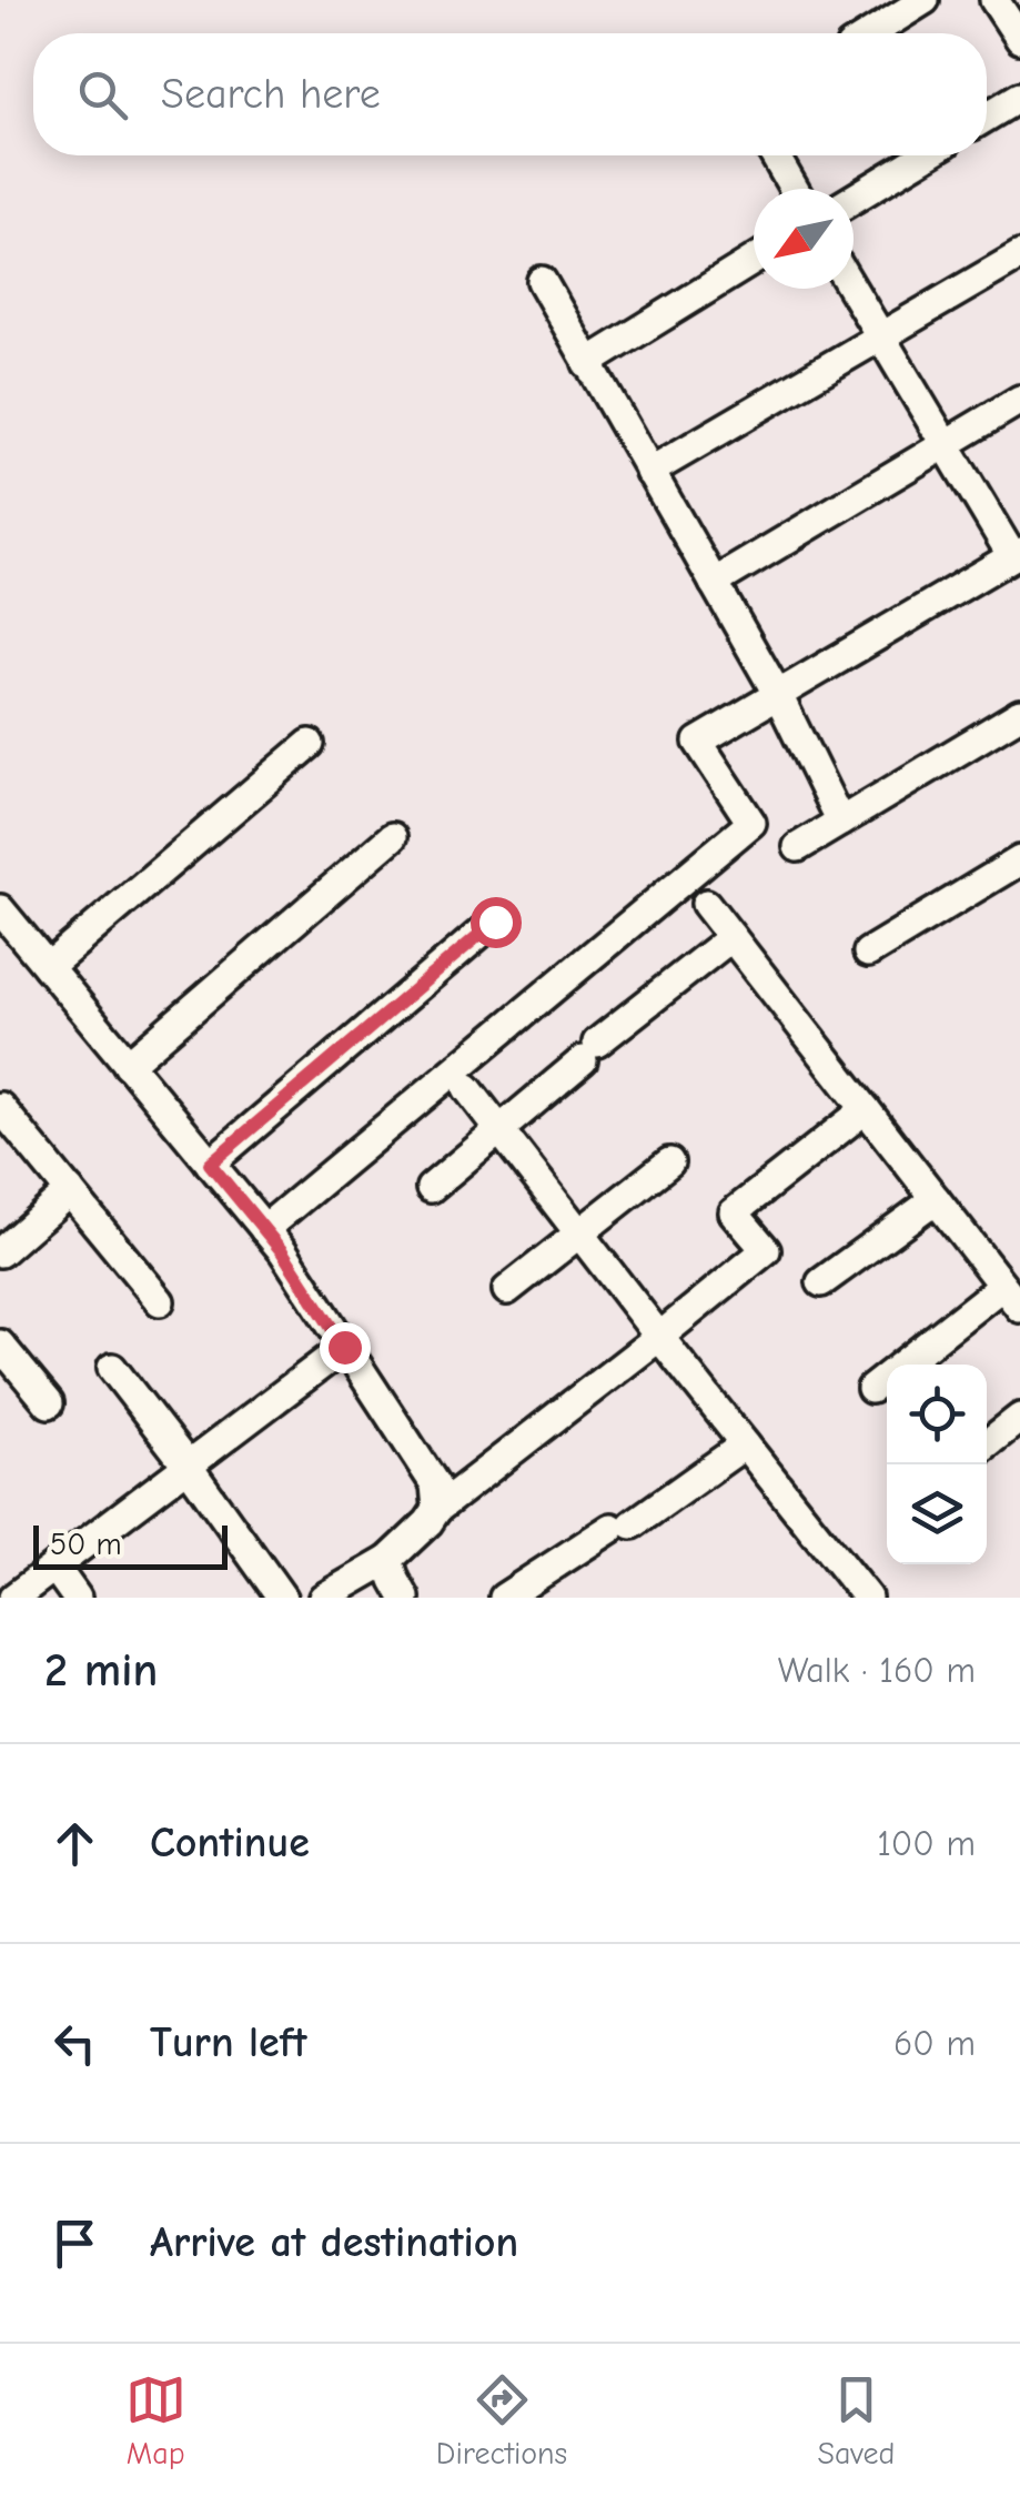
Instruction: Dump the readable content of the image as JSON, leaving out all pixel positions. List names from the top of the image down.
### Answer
{
  "scale_bar": "50 m",
  "north": "bottom left",
  "page": {
    "search": "Search here",
    "scale": "50 m",
    "heading": ["2 min", "Walk · 160 m"],
    "list": [
      ["Continue", "100 m"],
      ["Turn left", "60 m"],
      "Arrive at destination"
    ],
    "nav": ["Map", "Directions", "Saved"]
  }
}
